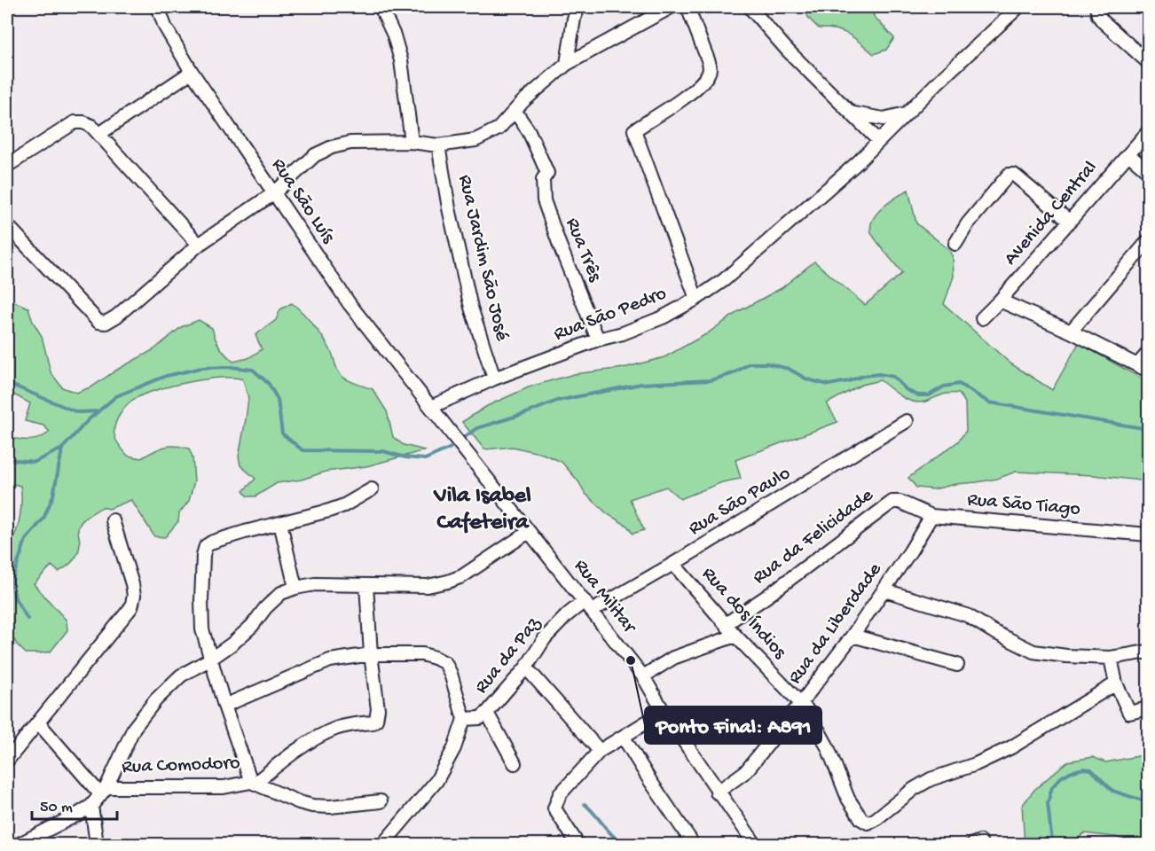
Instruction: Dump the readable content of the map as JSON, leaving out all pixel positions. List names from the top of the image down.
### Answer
{
  "streets": {
    "street": [
      "Rua São Luís",
      "Avenida Central",
      "Rua Três",
      "Rua Jardim São José",
      "Rua São Pedro",
      "Rua São Paulo",
      "Rua São Tiago",
      "Rua da Felicidade",
      "Rua Militar",
      "Rua dos Índios",
      "Rua da Liberdade",
      "Rua da Paz",
      "Rua Comodoro"
    ]
  },
  "crossings": [
    ["Rua São Luís", "Rua São Pedro"],
    ["Rua São Luís", "Rua Militar"],
    ["Rua Três", "Rua São Pedro"],
    ["Rua Jardim São José", "Rua São Pedro"],
    ["Rua São Pedro", "Rua Militar"],
    ["Rua São Paulo", "Rua Militar"],
    ["Rua São Paulo", "Rua dos Índios"],
    ["Rua São Paulo", "Rua da Paz"],
    ["Rua São Tiago", "Rua da Felicidade"],
    ["Rua São Tiago", "Rua da Liberdade"],
    ["Rua da Felicidade", "Rua dos Índios"],
    ["Rua Militar", "Rua da Liberdade"],
    ["Rua Militar", "Rua da Paz"],
    ["Rua dos Índios", "Rua da Liberdade"]
  ],
  "districts": ["Vila Isabel Cafeteira"],
  "places": ["Ponto Final: A891"],
  "scale_bar": "50 m"
}
